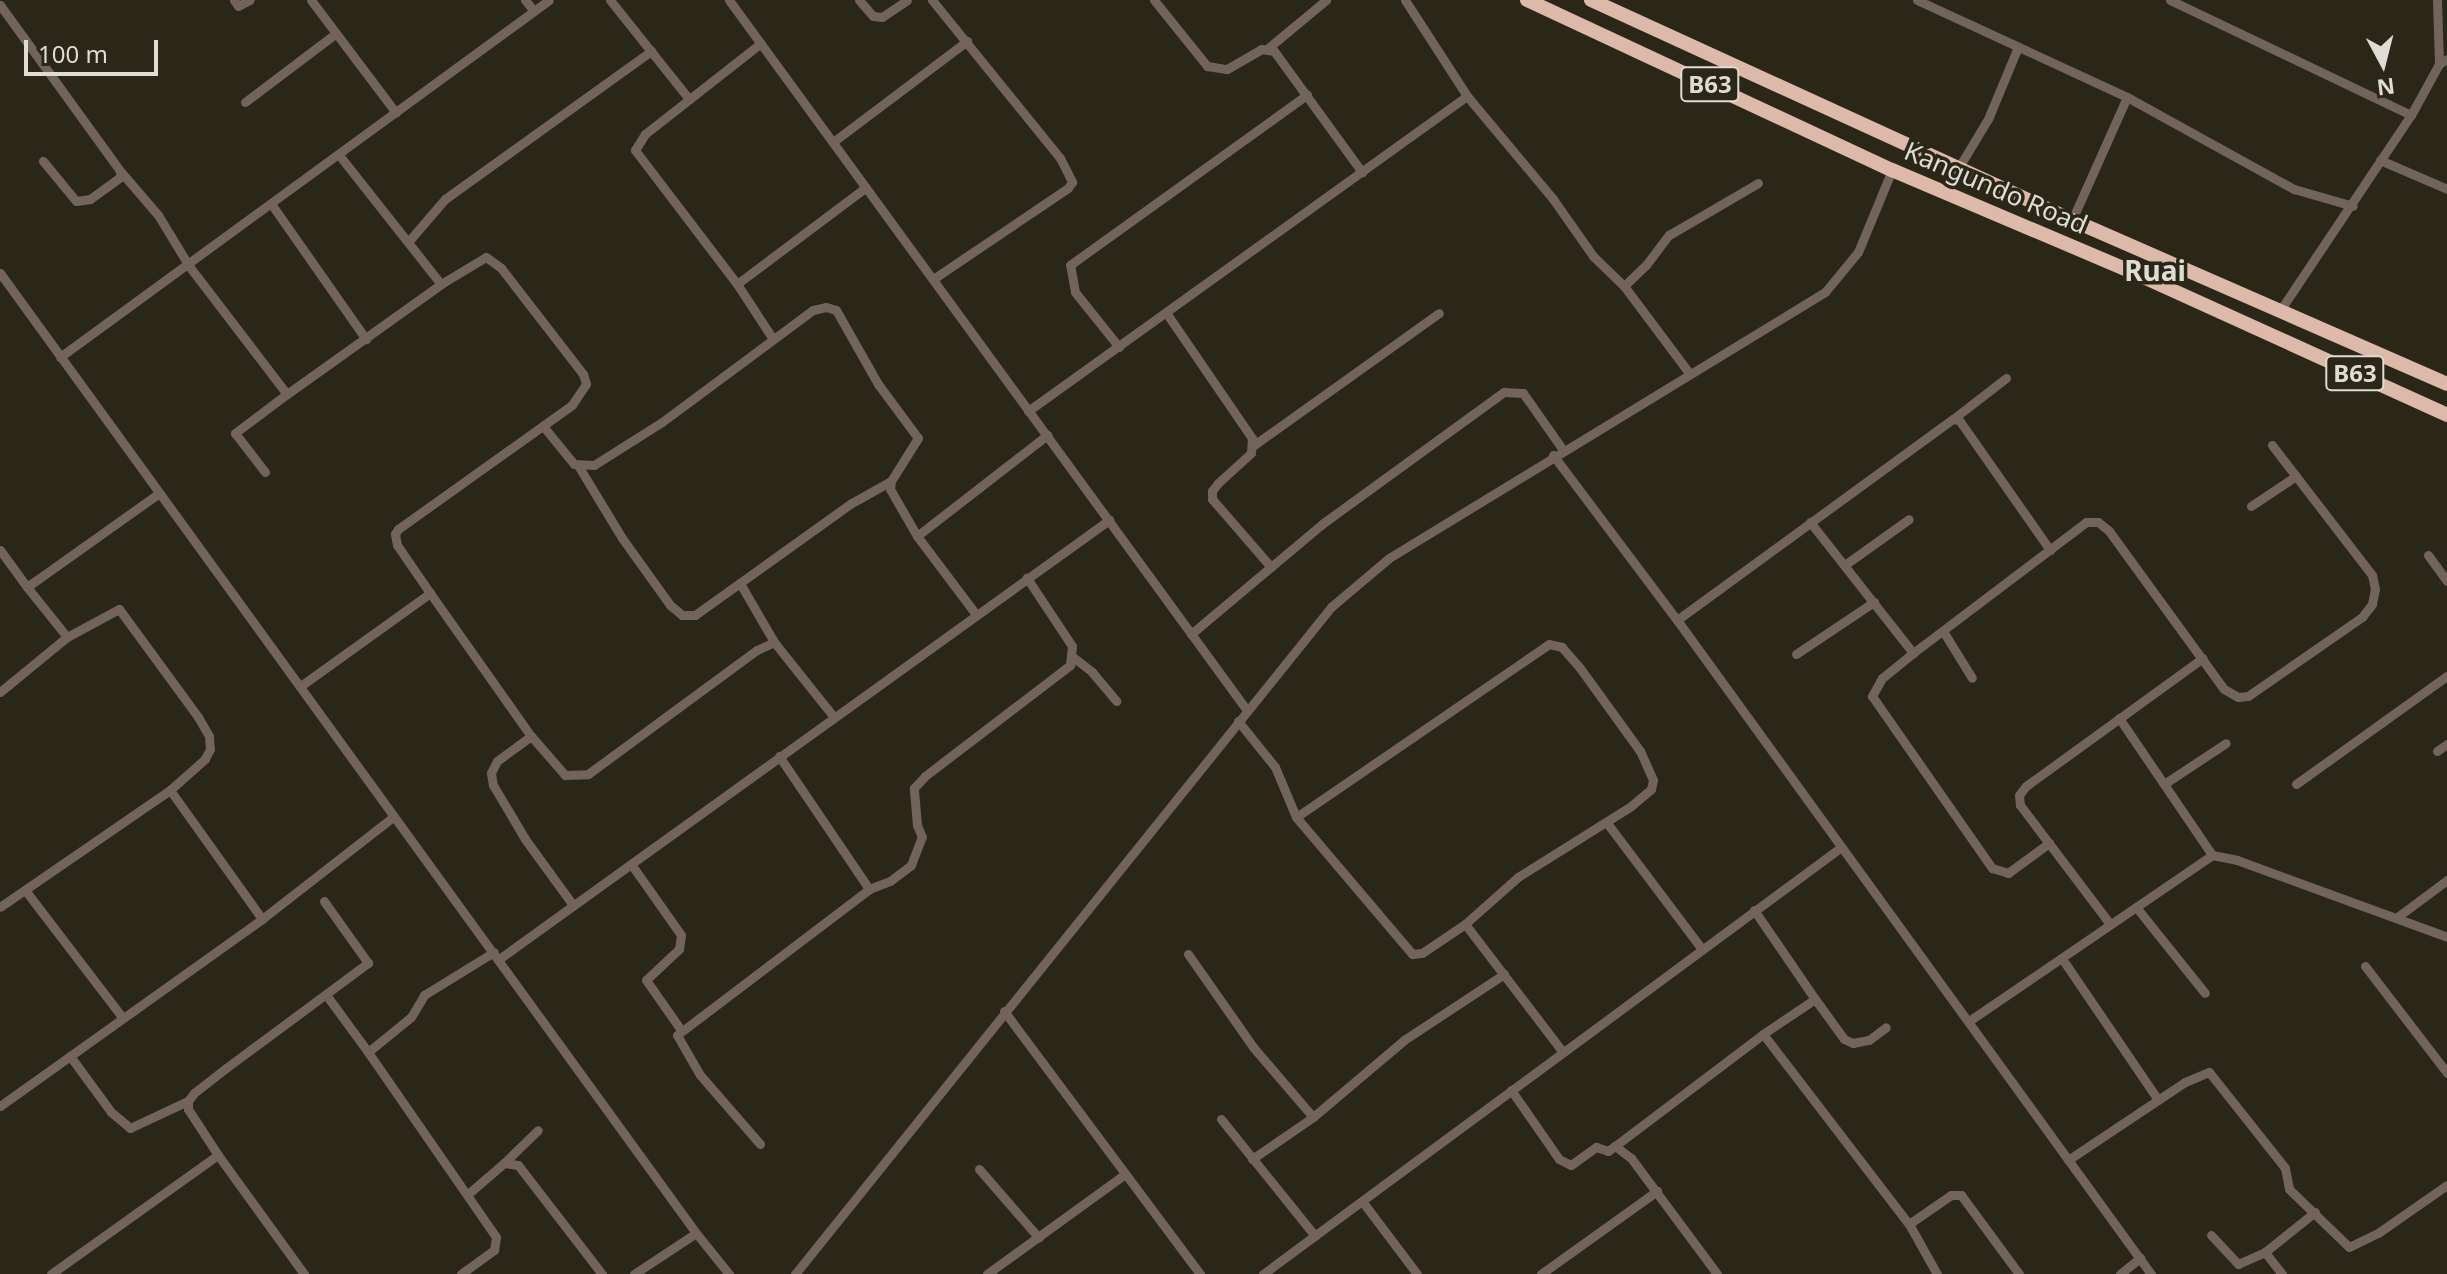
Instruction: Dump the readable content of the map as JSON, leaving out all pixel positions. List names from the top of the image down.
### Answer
{
  "streets": {
    "highway": ["B63", "Kangundo Road"]
  },
  "districts": ["Ruai"],
  "scale_bar": "100 m",
  "north": "bottom"
}
